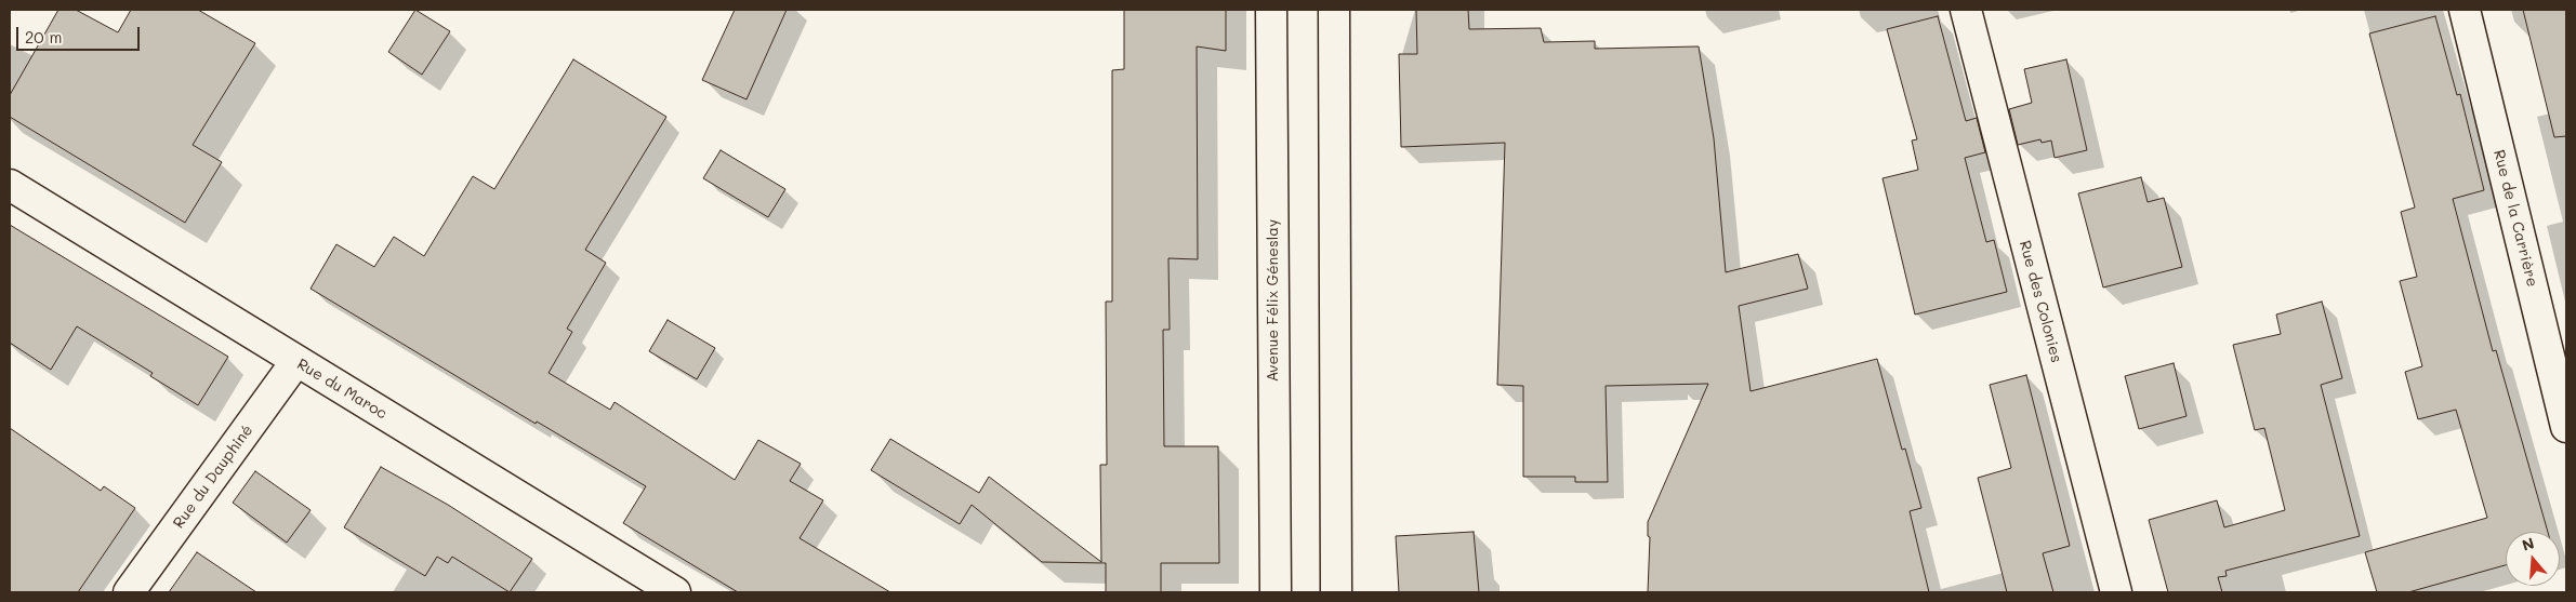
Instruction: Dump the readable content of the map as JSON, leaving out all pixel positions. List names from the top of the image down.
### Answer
{
  "streets": {
    "street": [
      "Rue de la Carrière",
      "Avenue Félix Géneslay",
      "Rue des Colonies",
      "Rue du Maroc",
      "Rue du Dauphiné"
    ]
  },
  "crossings": [
    ["Rue du Maroc", "Rue du Dauphiné"]
  ],
  "scale_bar": "20 m",
  "north": "top"
}
